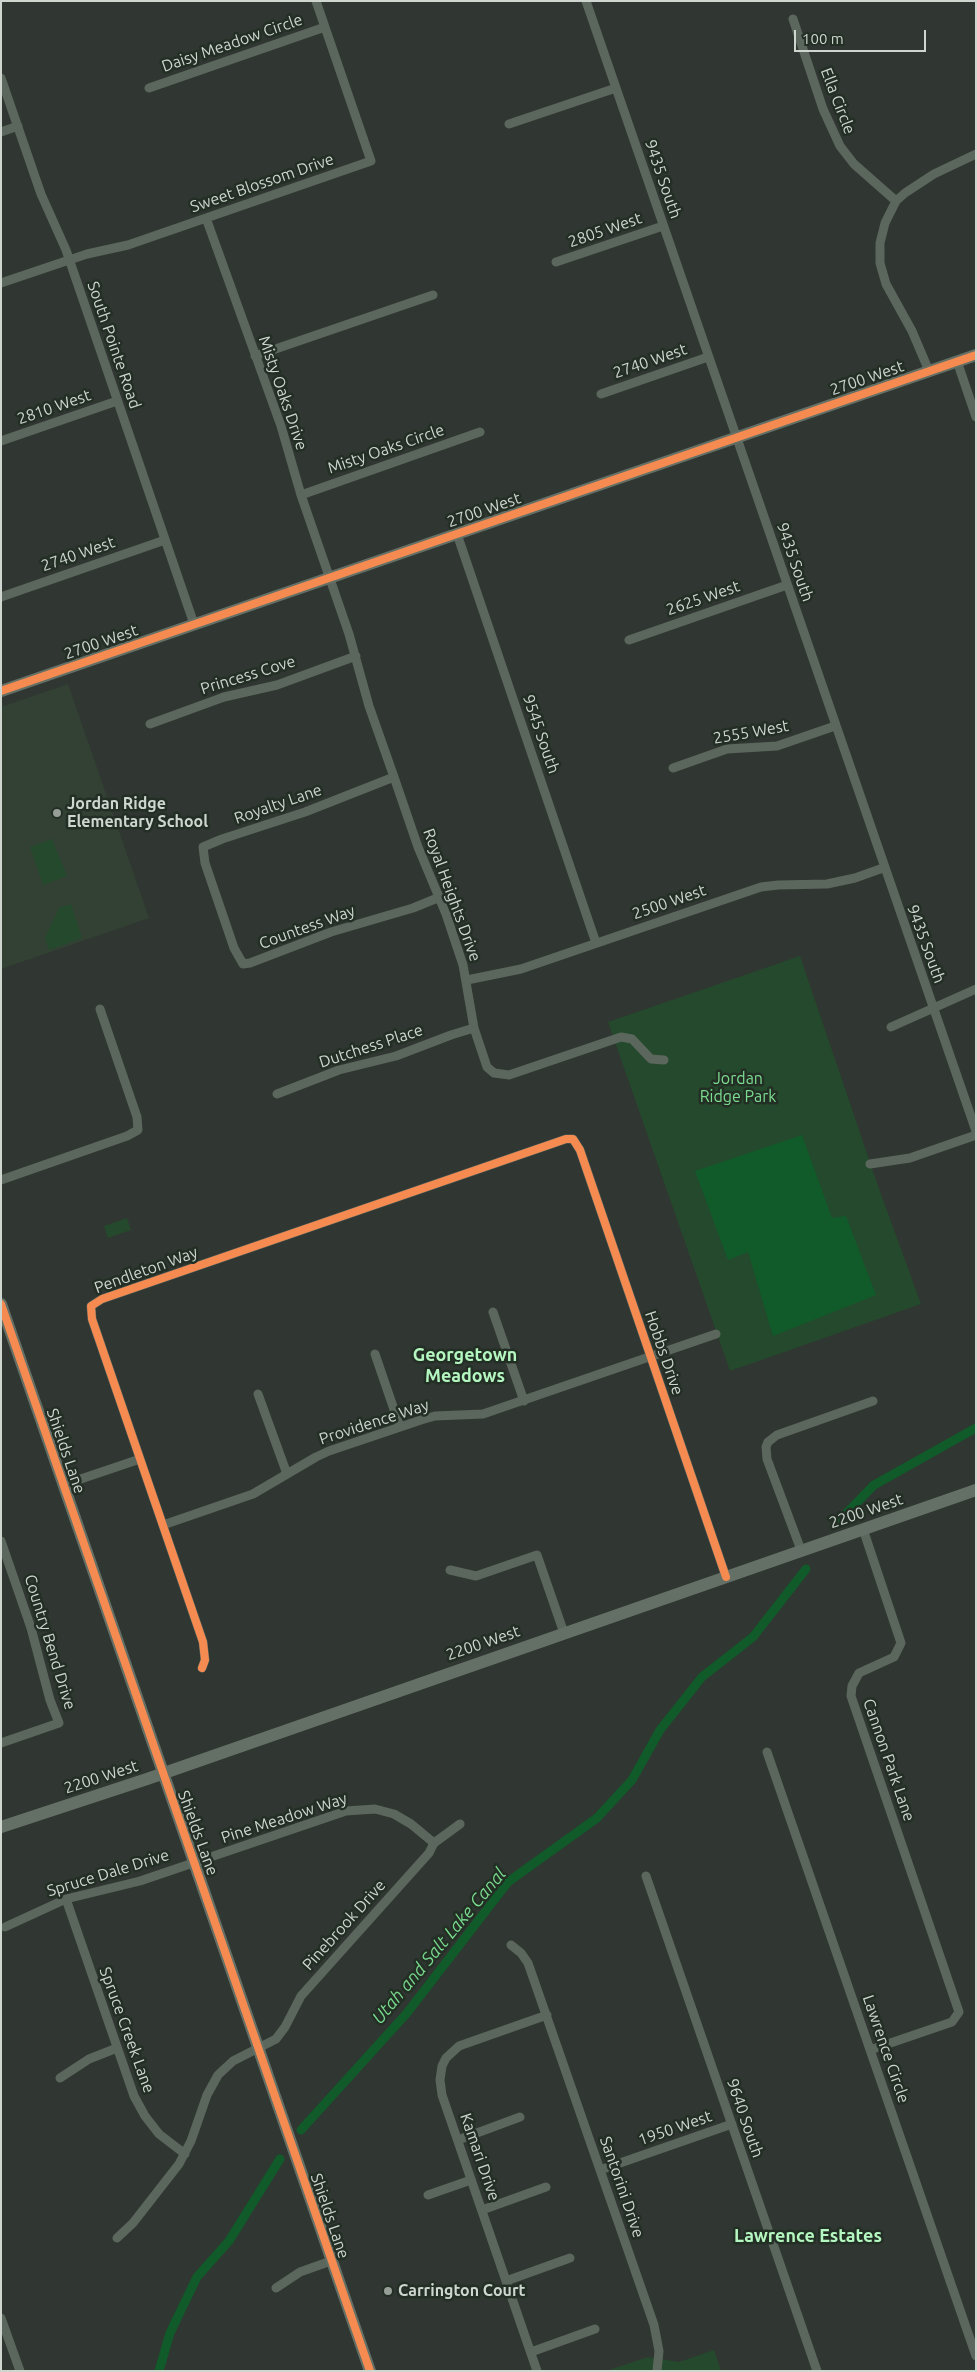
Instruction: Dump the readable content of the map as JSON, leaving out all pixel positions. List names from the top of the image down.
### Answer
{
  "streets": {
    "main road": ["2700 West", "Shields Lane", "2200 West"],
    "street": [
      "Daisy Meadow Circle",
      "Ella Circle",
      "9435 South",
      "Sweet Blossom Drive",
      "2805 West",
      "South Pointe Road",
      "2740 West",
      "Misty Oaks Drive",
      "2810 West",
      "Misty Oaks Circle",
      "2625 West",
      "Princess Cove",
      "2555 West",
      "9545 South",
      "Royalty Lane",
      "Royal Heights Drive",
      "2500 West",
      "Countess Way",
      "Dutchess Place",
      "Pendleton Way",
      "Hobbs Drive",
      "Providence Way",
      "Country Bend Drive",
      "Cannon Park Lane",
      "Pine Meadow Way",
      "Spruce Dale Drive",
      "Pinebrook Drive",
      "Spruce Creek Lane",
      "Lawrence Circle",
      "9640 South",
      "1950 West",
      "Kamari Drive",
      "Santorini Drive"
    ]
  },
  "crossings": [
    ["Daisy Meadow Circle", "Sweet Blossom Drive"],
    ["9435 South", "2805 West"],
    ["9435 South", "2740 West"],
    ["9435 South", "2700 West"],
    ["9435 South", "2625 West"],
    ["9435 South", "2555 West"],
    ["9435 South", "2500 West"],
    ["Sweet Blossom Drive", "South Pointe Road"],
    ["Sweet Blossom Drive", "Misty Oaks Drive"],
    ["South Pointe Road", "2740 West"],
    ["South Pointe Road", "2700 West"],
    ["South Pointe Road", "2810 West"],
    ["2700 West", "Misty Oaks Drive"],
    ["2700 West", "9545 South"],
    ["2700 West", "Royal Heights Drive"],
    ["Misty Oaks Drive", "Misty Oaks Circle"],
    ["Misty Oaks Drive", "Royal Heights Drive"],
    ["Princess Cove", "Royal Heights Drive"],
    ["9545 South", "2500 West"],
    ["Royalty Lane", "Royal Heights Drive"],
    ["Royalty Lane", "Countess Way"],
    ["Royal Heights Drive", "2500 West"],
    ["Royal Heights Drive", "Countess Way"],
    ["Royal Heights Drive", "Dutchess Place"],
    ["Pendleton Way", "Hobbs Drive"],
    ["Pendleton Way", "Providence Way"],
    ["Hobbs Drive", "Providence Way"],
    ["Hobbs Drive", "2200 West"],
    ["Shields Lane", "2200 West"],
    ["Shields Lane", "Pine Meadow Way"],
    ["Shields Lane", "Spruce Dale Drive"],
    ["Shields Lane", "Pinebrook Drive"],
    ["2200 West", "Cannon Park Lane"],
    ["Cannon Park Lane", "Lawrence Circle"],
    ["Pine Meadow Way", "Spruce Dale Drive"],
    ["Pine Meadow Way", "Pinebrook Drive"],
    ["Spruce Dale Drive", "Spruce Creek Lane"],
    ["Pinebrook Drive", "Spruce Creek Lane"],
    ["9640 South", "1950 West"],
    ["1950 West", "Santorini Drive"],
    ["Kamari Drive", "Santorini Drive"]
  ],
  "districts": ["Georgetown Meadows", "Lawrence Estates"],
  "water": ["Utah and Salt Lake Canal"],
  "parks": ["Jordan Ridge Park"],
  "places": ["Jordan Ridge Elementary School", "Carrington Court"],
  "scale_bar": "100 m"
}
